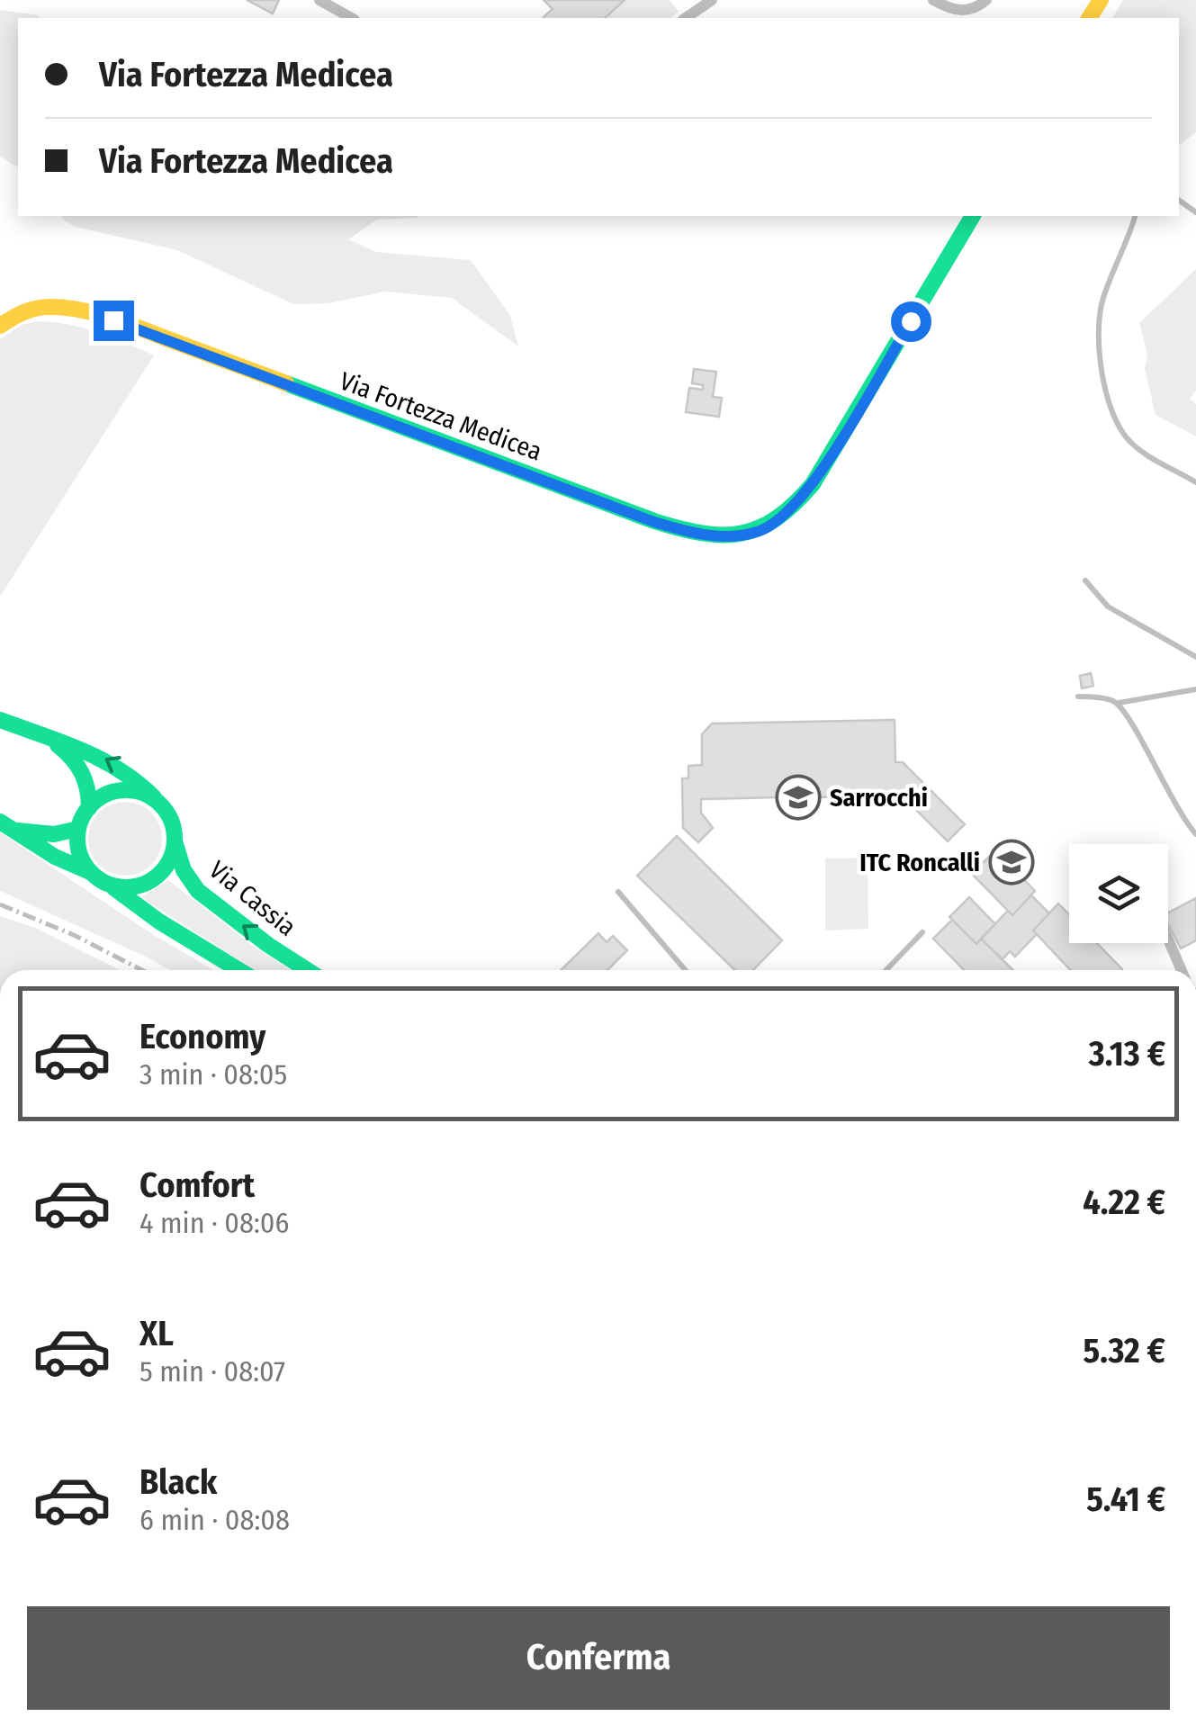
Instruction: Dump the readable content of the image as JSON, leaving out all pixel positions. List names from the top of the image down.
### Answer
{
  "streets": {
    "main road": ["Via Fortezza Medicea", "Via Cassia"]
  },
  "places": {
    "school or university": ["Sarrocchi", "ITC Roncalli"]
  },
  "page": {
    "banner": ["Via Fortezza Medicea", "Via Fortezza Medicea"],
    "list": [
      {
        "name": "Economy",
        "note": "3 min · 08:05",
        "value": "3.13 €"
      },
      {
        "name": "Comfort",
        "note": "4 min · 08:06",
        "value": "4.22 €"
      },
      {
        "name": "XL",
        "note": "5 min · 08:07",
        "value": "5.32 €"
      },
      {
        "name": "Black",
        "note": "6 min · 08:08",
        "value": "5.41 €"
      }
    ],
    "buttons": "Conferma"
  }
}
